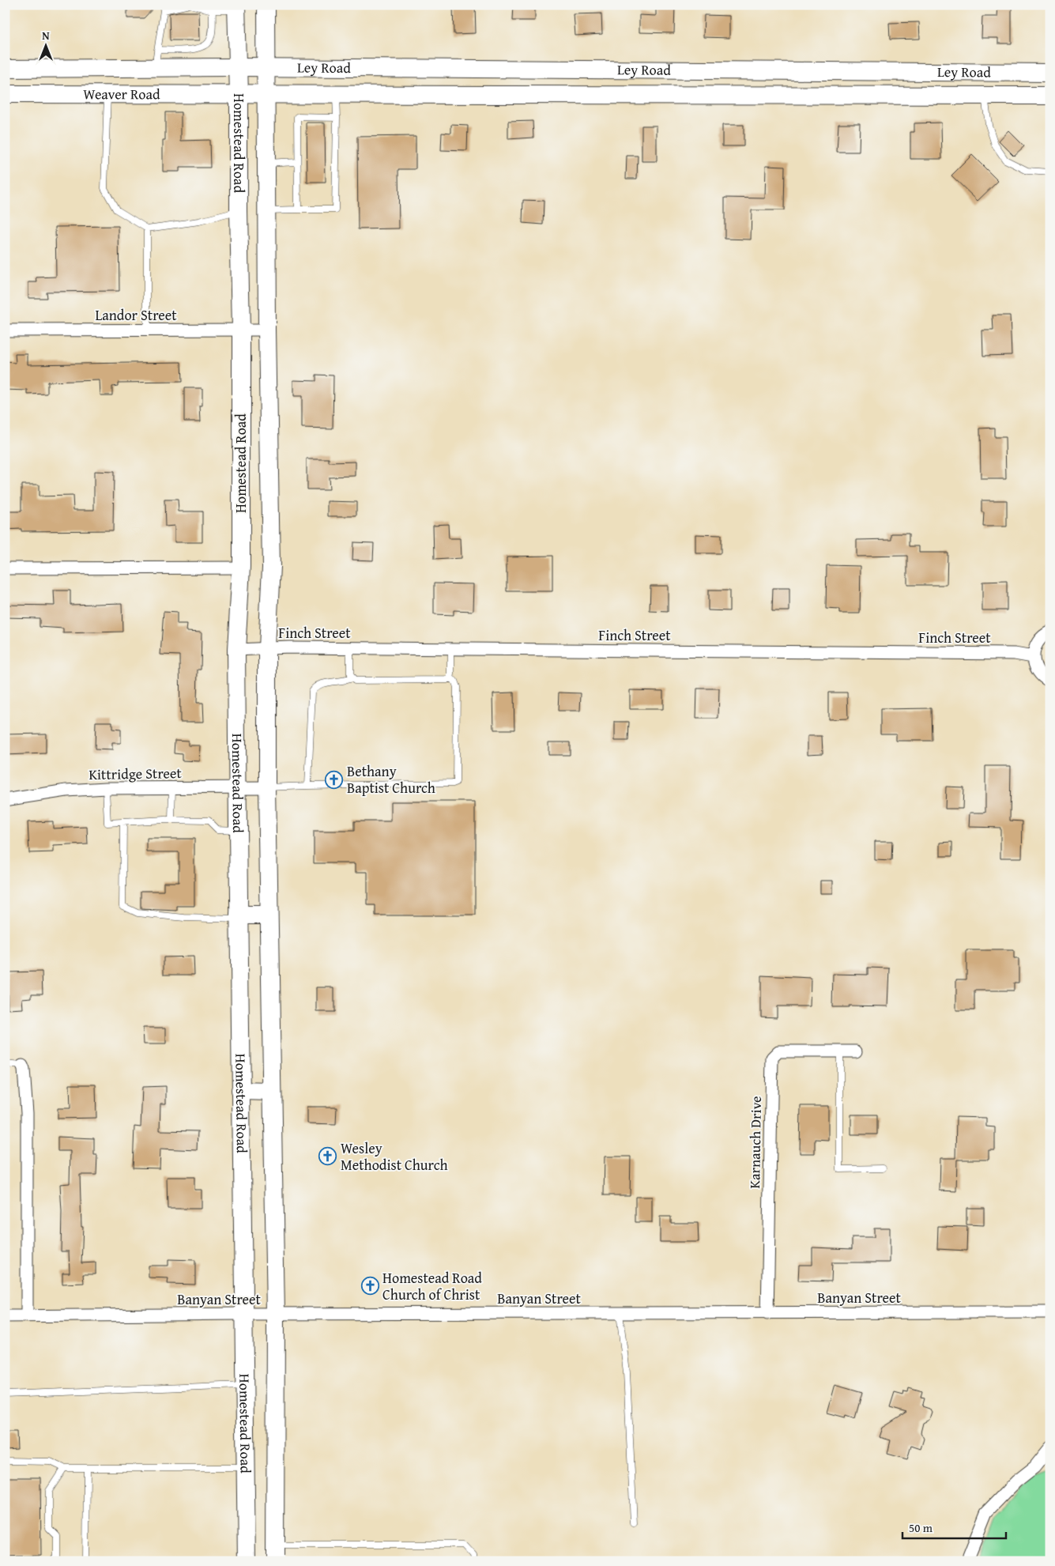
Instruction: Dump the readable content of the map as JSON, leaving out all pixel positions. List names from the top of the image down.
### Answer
{
  "streets": {
    "main road": ["Ley Road", "Weaver Road", "Homestead Road"],
    "street": [
      "Landor Street",
      "Finch Street",
      "Kittridge Street",
      "Karnauch Drive",
      "Banyan Street"
    ]
  },
  "crossings": [
    ["Ley Road", "Weaver Road"],
    ["Ley Road", "Homestead Road"],
    ["Weaver Road", "Homestead Road"],
    ["Homestead Road", "Landor Street"],
    ["Homestead Road", "Finch Street"],
    ["Homestead Road", "Kittridge Street"],
    ["Homestead Road", "Banyan Street"],
    ["Karnauch Drive", "Banyan Street"]
  ],
  "places": {
    "church": ["Bethany Baptist Church", "Wesley Methodist Church", "Homestead Road Church of Christ"]
  },
  "scale_bar": "50 m",
  "north": "top"
}
